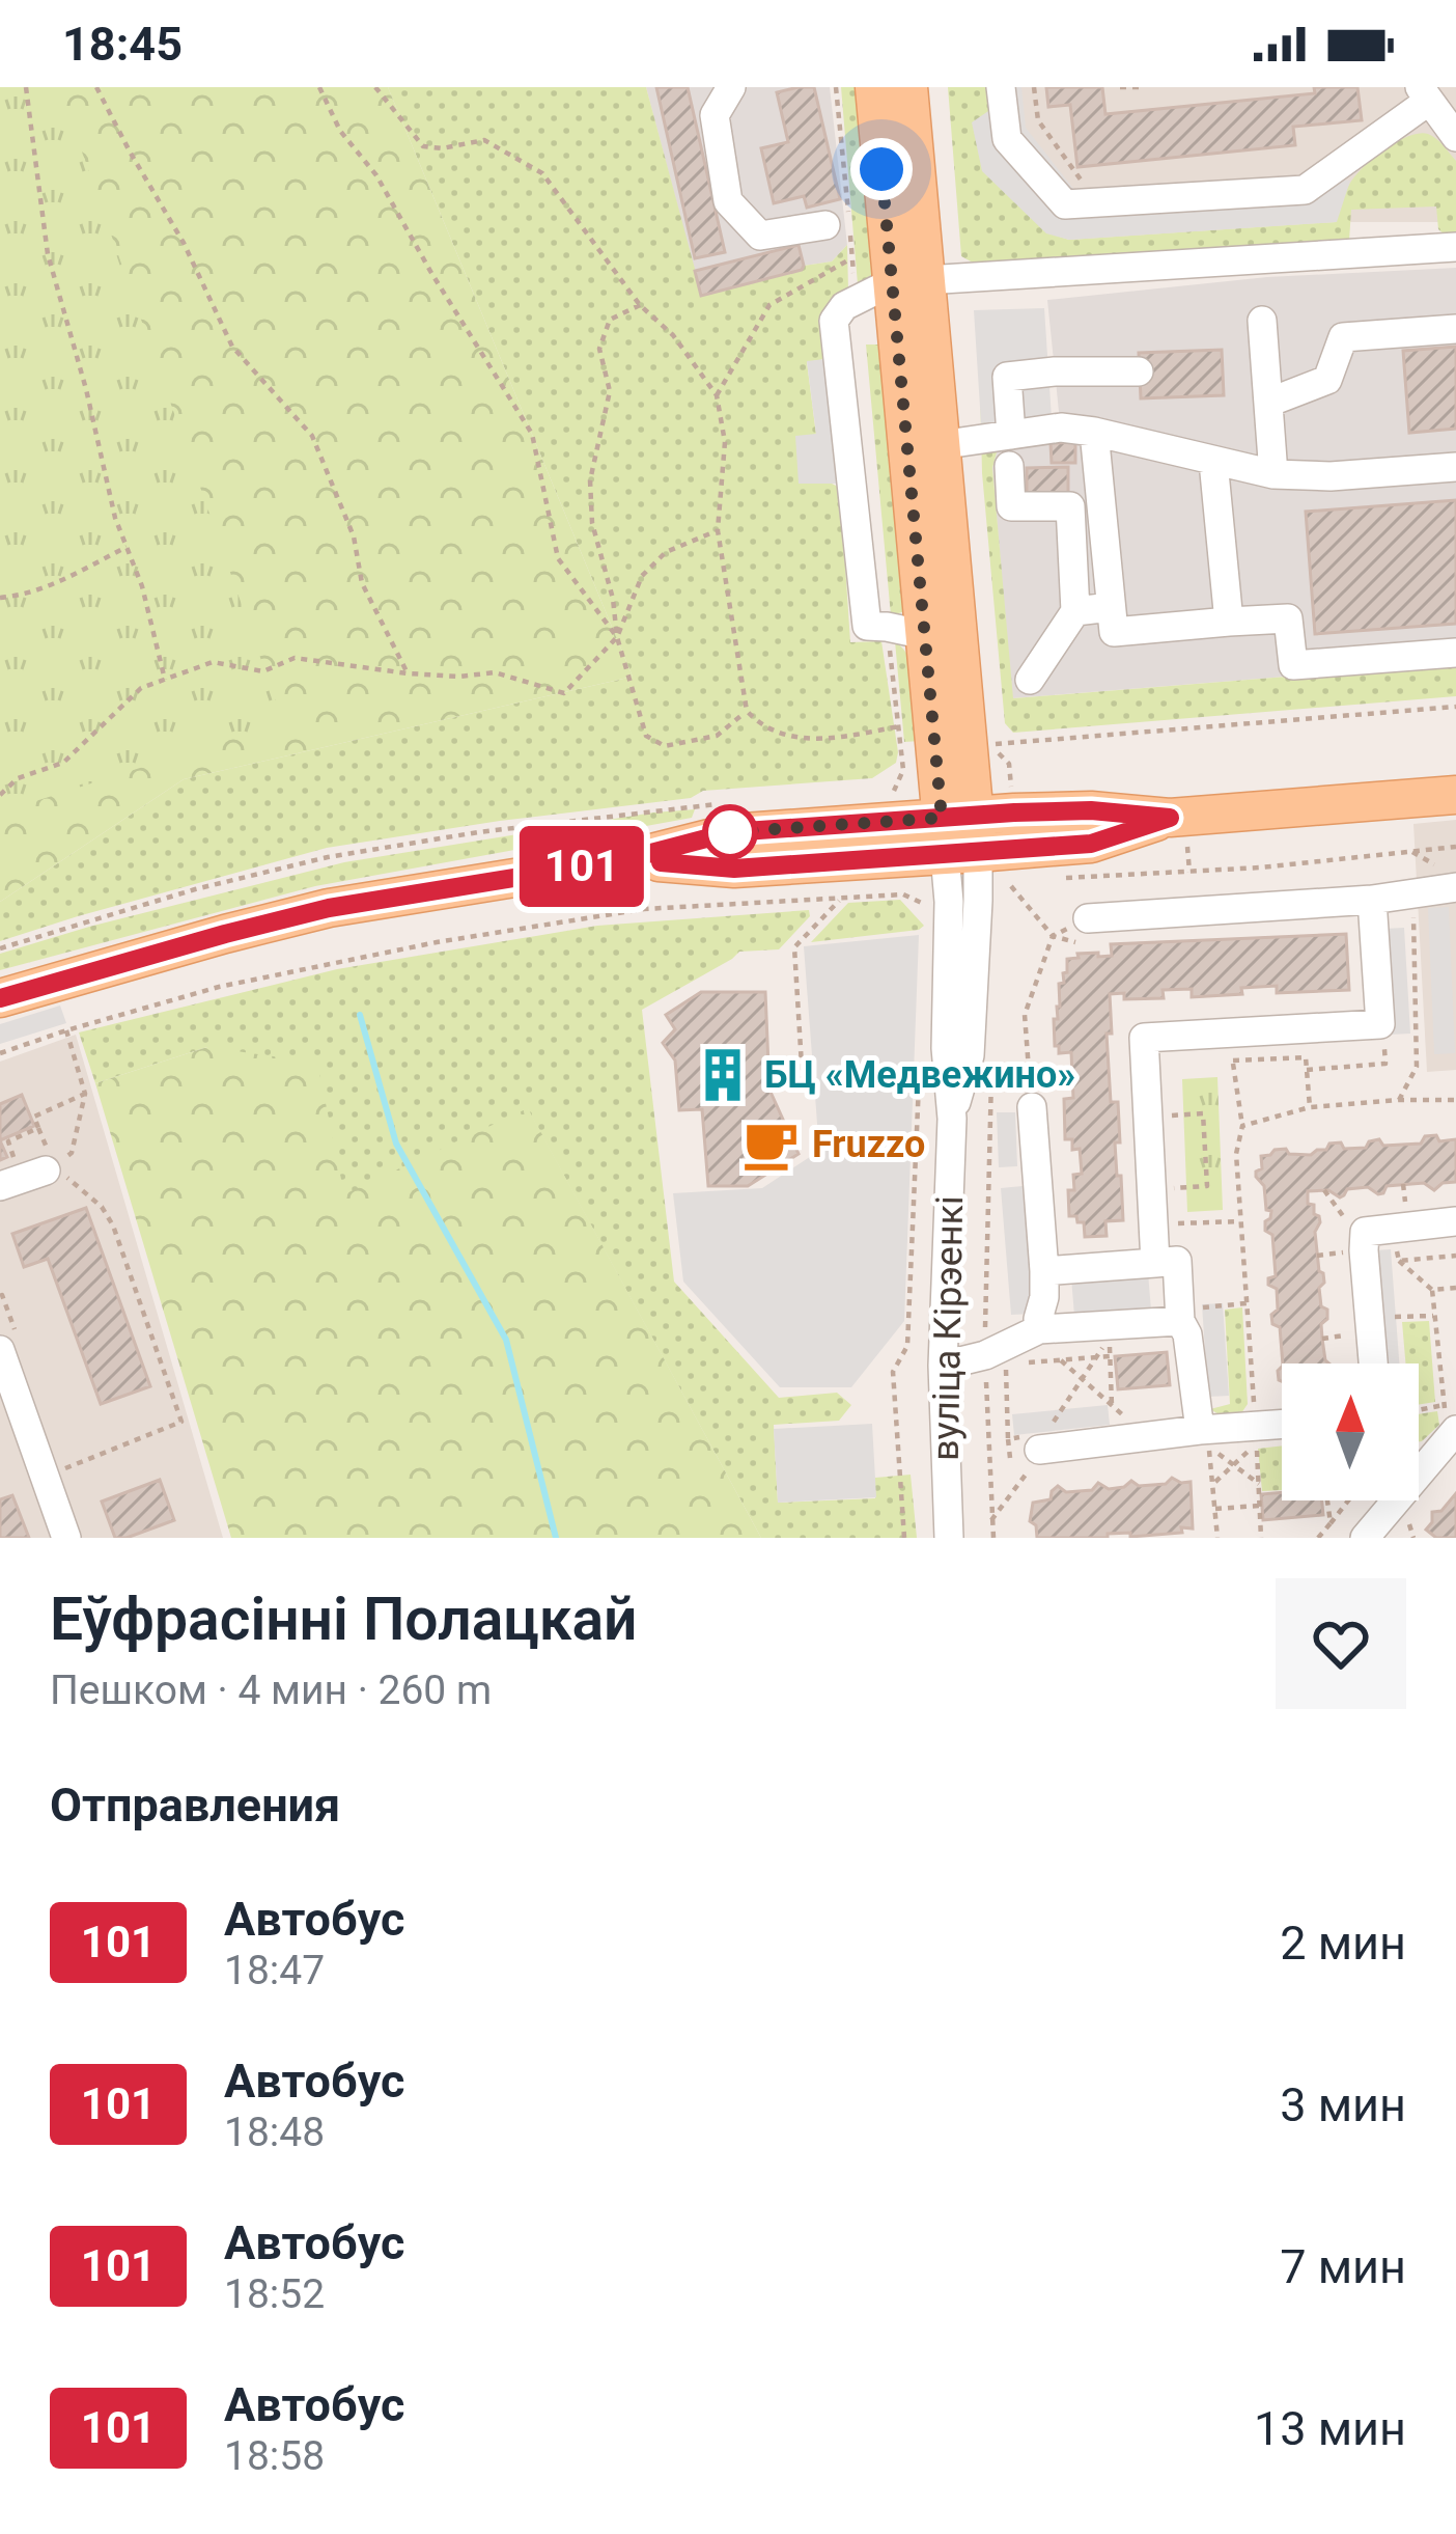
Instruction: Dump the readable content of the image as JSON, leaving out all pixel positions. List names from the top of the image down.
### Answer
{
  "streets": {
    "street": ["вуліца Кірэенкі"]
  },
  "places": {
    "building": ["БЦ «Медвежино»"],
    "cafe": ["Fruzzo"]
  },
  "lines": ["bus line 101"],
  "north": "top",
  "page": {
    "status": "18:45",
    "on_map": "101",
    "heading": [
      ["Еўфрасінні Полацкай", "Пешком · 4 мин · 260 m"],
      "Отправления"
    ],
    "list": [
      {
        "mark": "101",
        "name": "Автобус",
        "note": "18:47",
        "value": "2 мин"
      },
      {
        "mark": "101",
        "name": "Автобус",
        "note": "18:48",
        "value": "3 мин"
      },
      {
        "mark": "101",
        "name": "Автобус",
        "note": "18:52",
        "value": "7 мин"
      },
      {
        "mark": "101",
        "name": "Автобус",
        "note": "18:58",
        "value": "13 мин"
      }
    ]
  }
}
